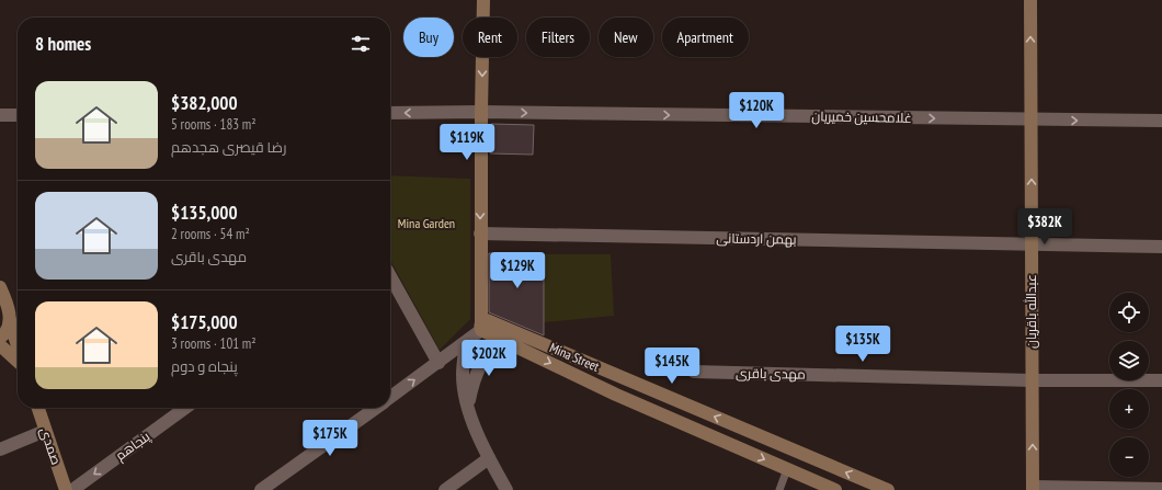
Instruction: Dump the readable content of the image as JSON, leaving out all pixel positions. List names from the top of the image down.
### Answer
{
  "streets": {
    "street": [
      "غلامحسین خمیریان",
      "بهمن اردستانی",
      "عبدالله باقریان",
      "Mina Street",
      "مهدی باقری",
      "صمدی",
      "پنجاهم"
    ]
  },
  "crossings": [
    ["غلامحسین خمیریان", "عبدالله باقریان"],
    ["بهمن اردستانی", "عبدالله باقریان"],
    ["عبدالله باقریان", "مهدی باقری"]
  ],
  "one_way": ["عبدالله باقریان", "پنجاهم"],
  "parks": ["Mina Garden"],
  "page": {
    "chip": [
      "Buy",
      "Rent",
      "Filters",
      "New",
      "Apartment"
    ],
    "heading": "8 homes",
    "list": [
      {
        "name": "$382,000",
        "note": "5 rooms · 183 m² · رضا قیصری هجدهم"
      },
      {
        "name": "$135,000",
        "note": "2 rooms · 54 m² · مهدی باقری"
      },
      {
        "name": "$175,000",
        "note": "3 rooms · 101 m² · پنجاه و دوم"
      }
    ],
    "price": [
      "$120K",
      "$119K",
      "$382K",
      "$129K",
      "$135K",
      "$202K",
      "$145K",
      "$175K"
    ],
    "map_buttons": ["+", "−"]
  }
}
